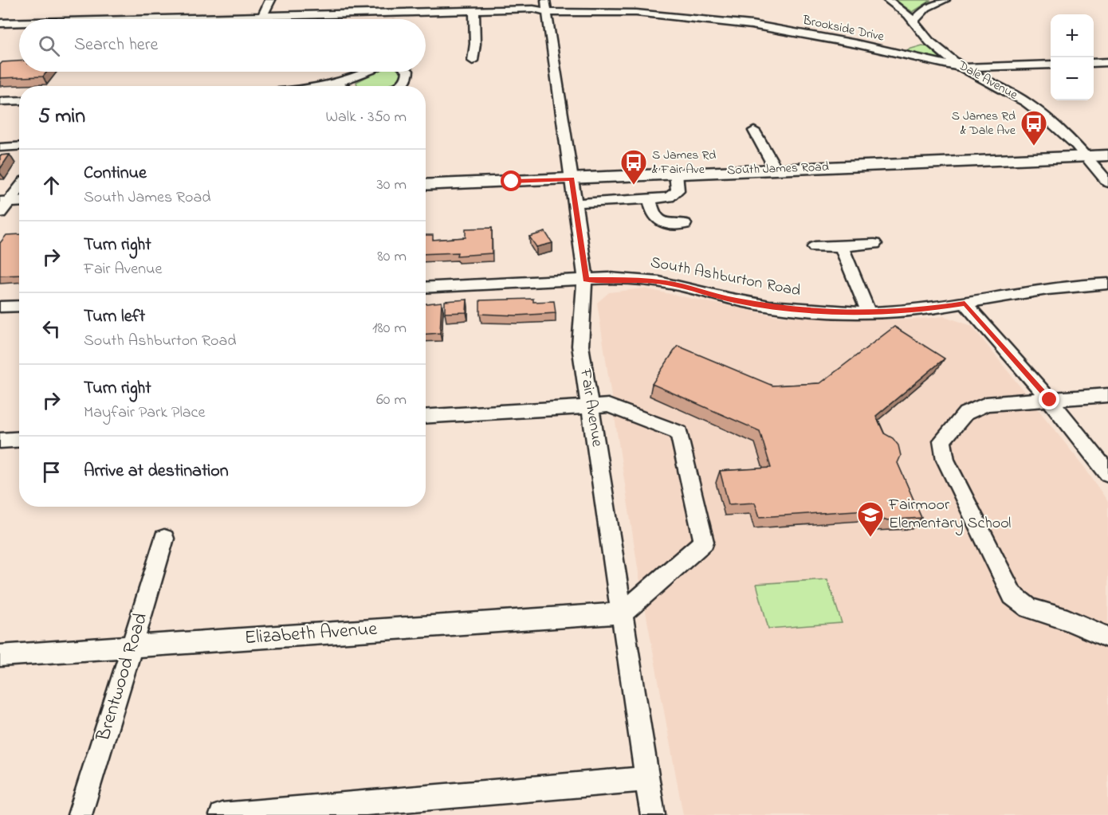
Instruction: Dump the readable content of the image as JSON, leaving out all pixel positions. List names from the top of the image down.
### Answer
{
  "streets": {
    "main road": ["South James Road"],
    "street": [
      "Brookside Drive",
      "Dale Avenue",
      "South Ashburton Road",
      "Fair Avenue",
      "Elizabeth Avenue",
      "Brentwood Road"
    ]
  },
  "crossings": [
    ["Brookside Drive", "Dale Avenue"],
    ["Brookside Drive", "Fair Avenue"],
    ["Dale Avenue", "South James Road"],
    ["South James Road", "Fair Avenue"],
    ["South Ashburton Road", "Fair Avenue"],
    ["Fair Avenue", "Elizabeth Avenue"],
    ["Elizabeth Avenue", "Brentwood Road"]
  ],
  "places": {
    "bus stop": ["S James Rd & Dale Ave", "S James Rd & Fair Ave"],
    "school or university": ["Fairmoor Elementary School"]
  },
  "page": {
    "map_buttons": ["+", "−"],
    "search": "Search here",
    "heading": ["5 min", "Walk · 350 m"],
    "list": [
      ["Continue", "South James Road", "30 m"],
      ["Turn right", "Fair Avenue", "80 m"],
      ["Turn left", "South Ashburton Road", "180 m"],
      ["Turn right", "Mayfair Park Place", "60 m"],
      "Arrive at destination"
    ]
  }
}
